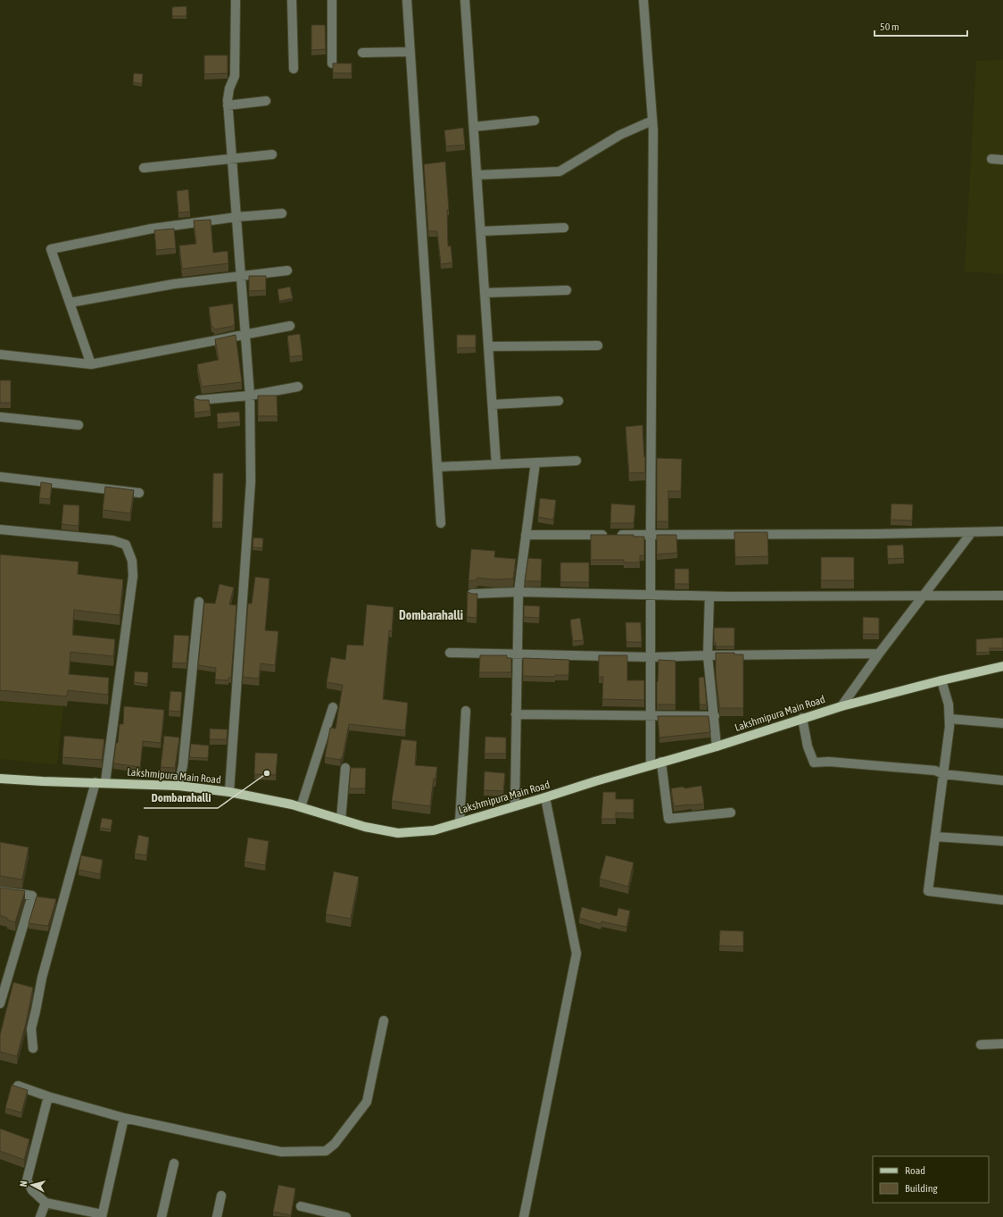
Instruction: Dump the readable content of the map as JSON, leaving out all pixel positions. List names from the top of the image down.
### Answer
{
  "streets": {
    "main road": ["Lakshmipura Main Road"]
  },
  "districts": ["Dombarahalli"],
  "places": ["Dombarahalli"],
  "legend": ["Road", "Building"],
  "scale_bar": "50 m",
  "north": "left"
}
